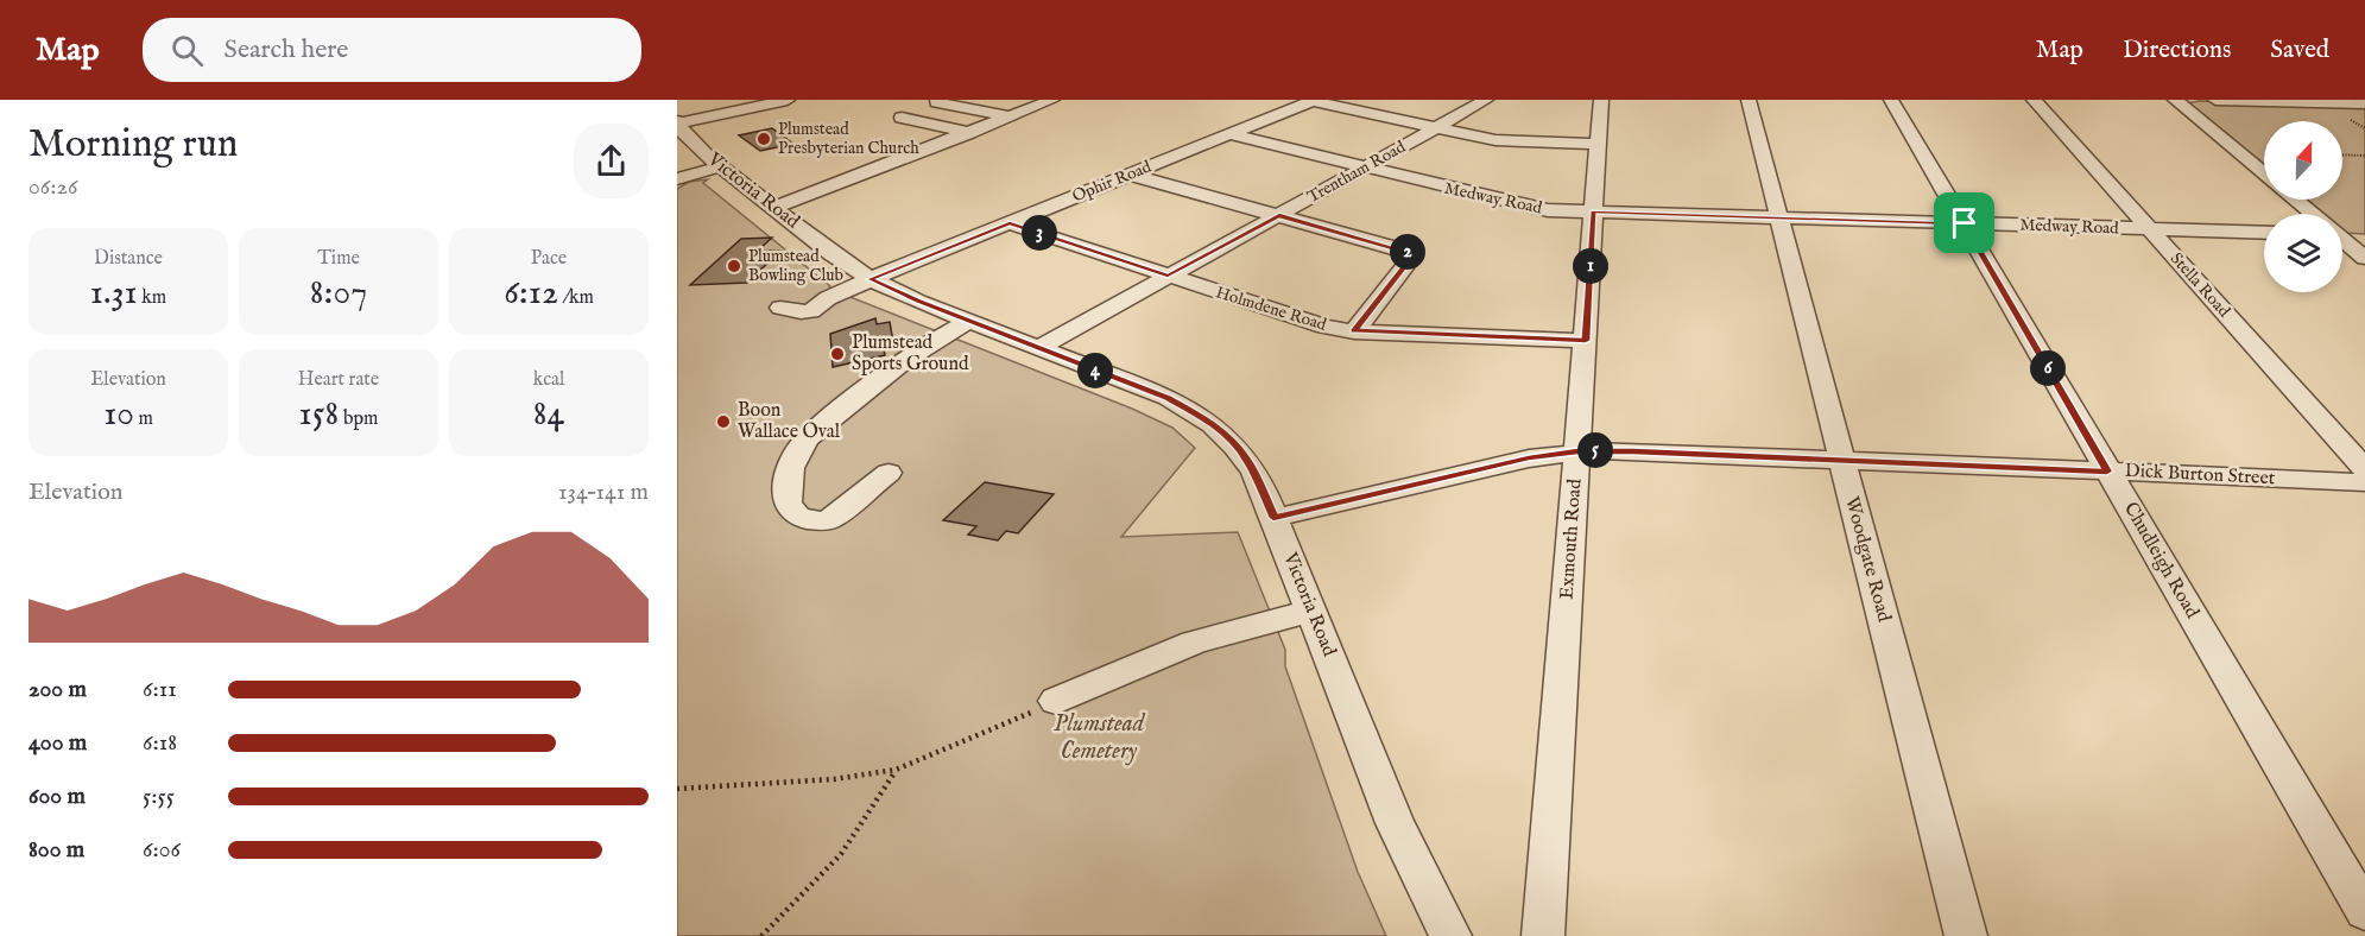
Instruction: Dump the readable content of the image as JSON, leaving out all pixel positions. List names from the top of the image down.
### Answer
{
  "streets": {
    "street": [
      "Trentham Road",
      "Ophir Road",
      "Victoria Road",
      "Medway Road",
      "Stella Road",
      "Holmdene Road",
      "Dick Burton Street",
      "Exmouth Road",
      "Woodgate Road",
      "Chudleigh Road"
    ]
  },
  "crossings": [
    ["Trentham Road", "Victoria Road"],
    ["Trentham Road", "Medway Road"],
    ["Trentham Road", "Holmdene Road"],
    ["Ophir Road", "Victoria Road"],
    ["Ophir Road", "Medway Road"],
    ["Ophir Road", "Holmdene Road"],
    ["Victoria Road", "Dick Burton Street"],
    ["Medway Road", "Stella Road"],
    ["Medway Road", "Exmouth Road"],
    ["Medway Road", "Woodgate Road"],
    ["Medway Road", "Chudleigh Road"],
    ["Holmdene Road", "Exmouth Road"],
    ["Dick Burton Street", "Exmouth Road"],
    ["Dick Burton Street", "Woodgate Road"],
    ["Dick Burton Street", "Chudleigh Road"]
  ],
  "parks": ["Plumstead Cemetery"],
  "places": [
    "Plumstead Presbyterian Church",
    "Plumstead Bowling Club",
    "Plumstead Sports Ground",
    "Boon Wallace Oval"
  ],
  "north": "top",
  "page": {
    "header": "Map",
    "search": "Search here",
    "nav": ["Map", "Directions", "Saved"],
    "heading": ["Morning run", "06:26"],
    "pins": [
      "3",
      "2",
      "1",
      "6",
      "4",
      "5"
    ],
    "stats": [
      ["Distance", "1.31 km"],
      ["Time", "8:07"],
      ["Pace", "6:12 /km"],
      ["Elevation", "10 m"],
      ["Heart rate", "158 bpm"],
      ["kcal", "84"]
    ],
    "chart": ["Elevation", "134–141 m"],
    "list": [
      {
        "name": "200 m",
        "note": "6:11"
      },
      {
        "name": "400 m",
        "note": "6:18"
      },
      {
        "name": "600 m",
        "note": "5:55"
      },
      {
        "name": "800 m",
        "note": "6:06"
      }
    ]
  }
}
